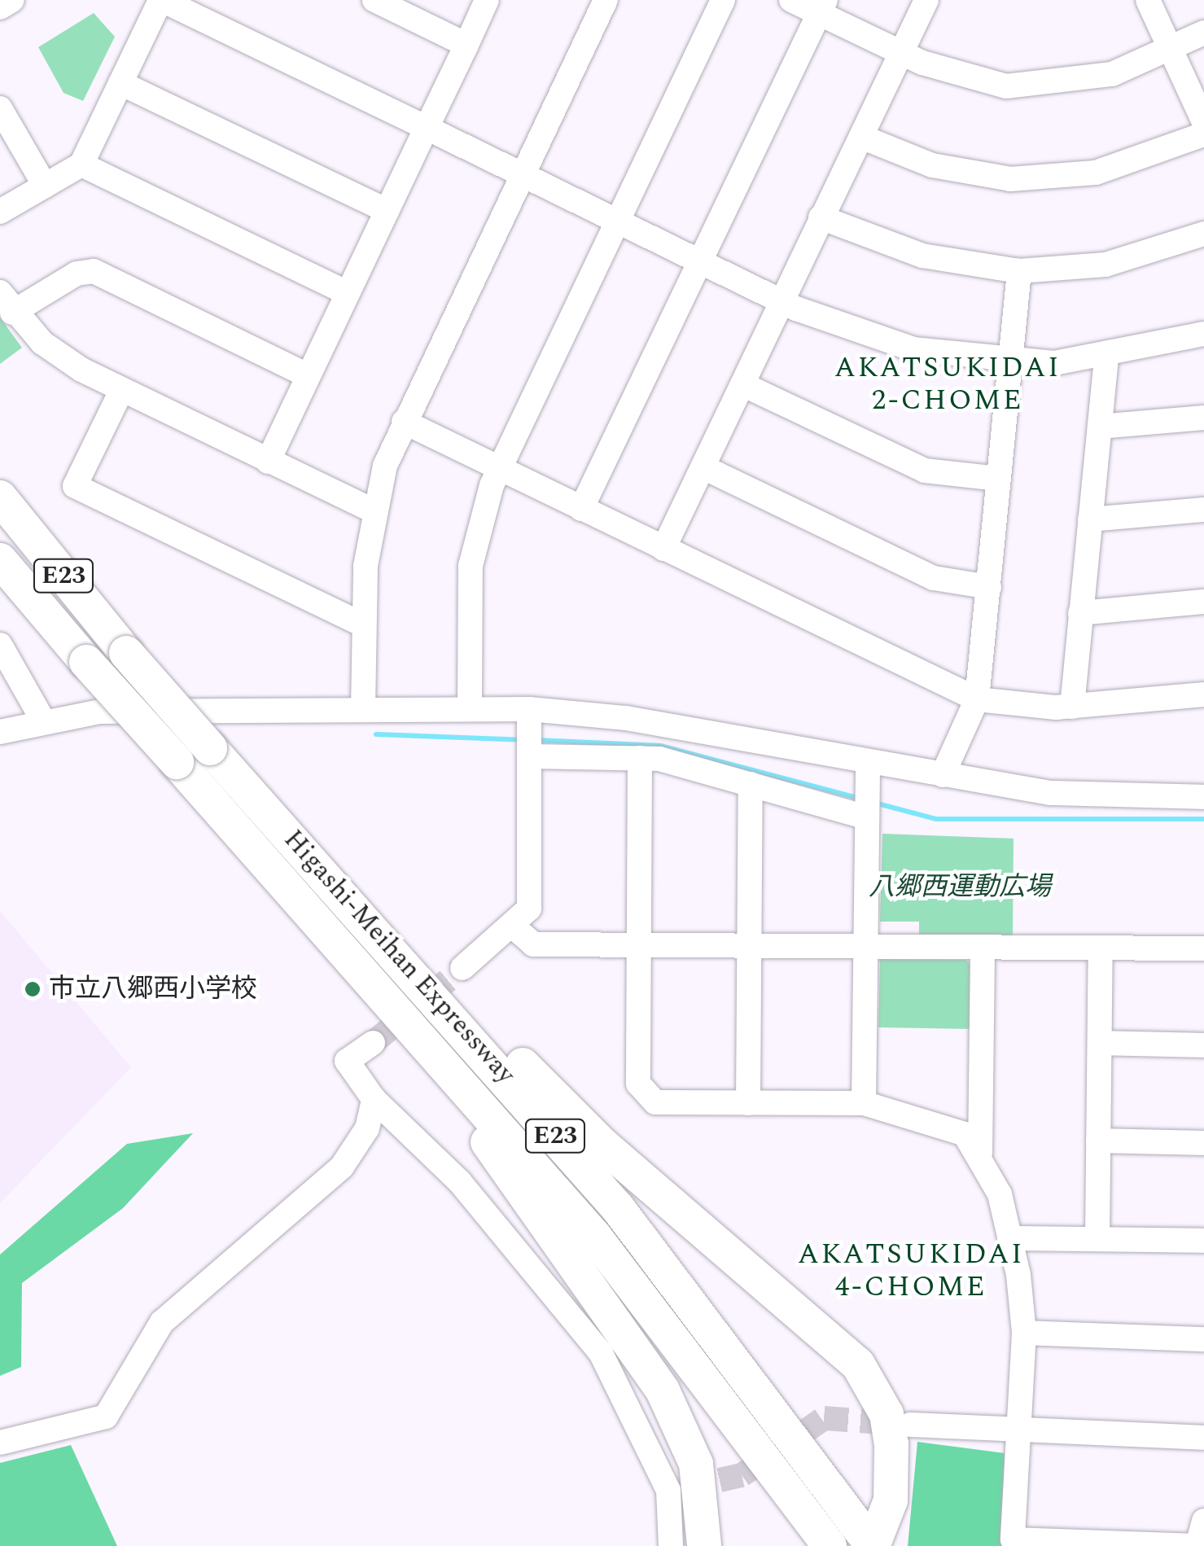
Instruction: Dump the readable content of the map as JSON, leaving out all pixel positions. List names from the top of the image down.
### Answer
{
  "streets": {
    "highway": ["E23", "Higashi-Meihan Expressway"]
  },
  "districts": ["AKATSUKIDAI 2-CHOME", "AKATSUKIDAI 4-CHOME"],
  "parks": ["八郷西運動広場"],
  "places": ["市立八郷西小学校"]
}
